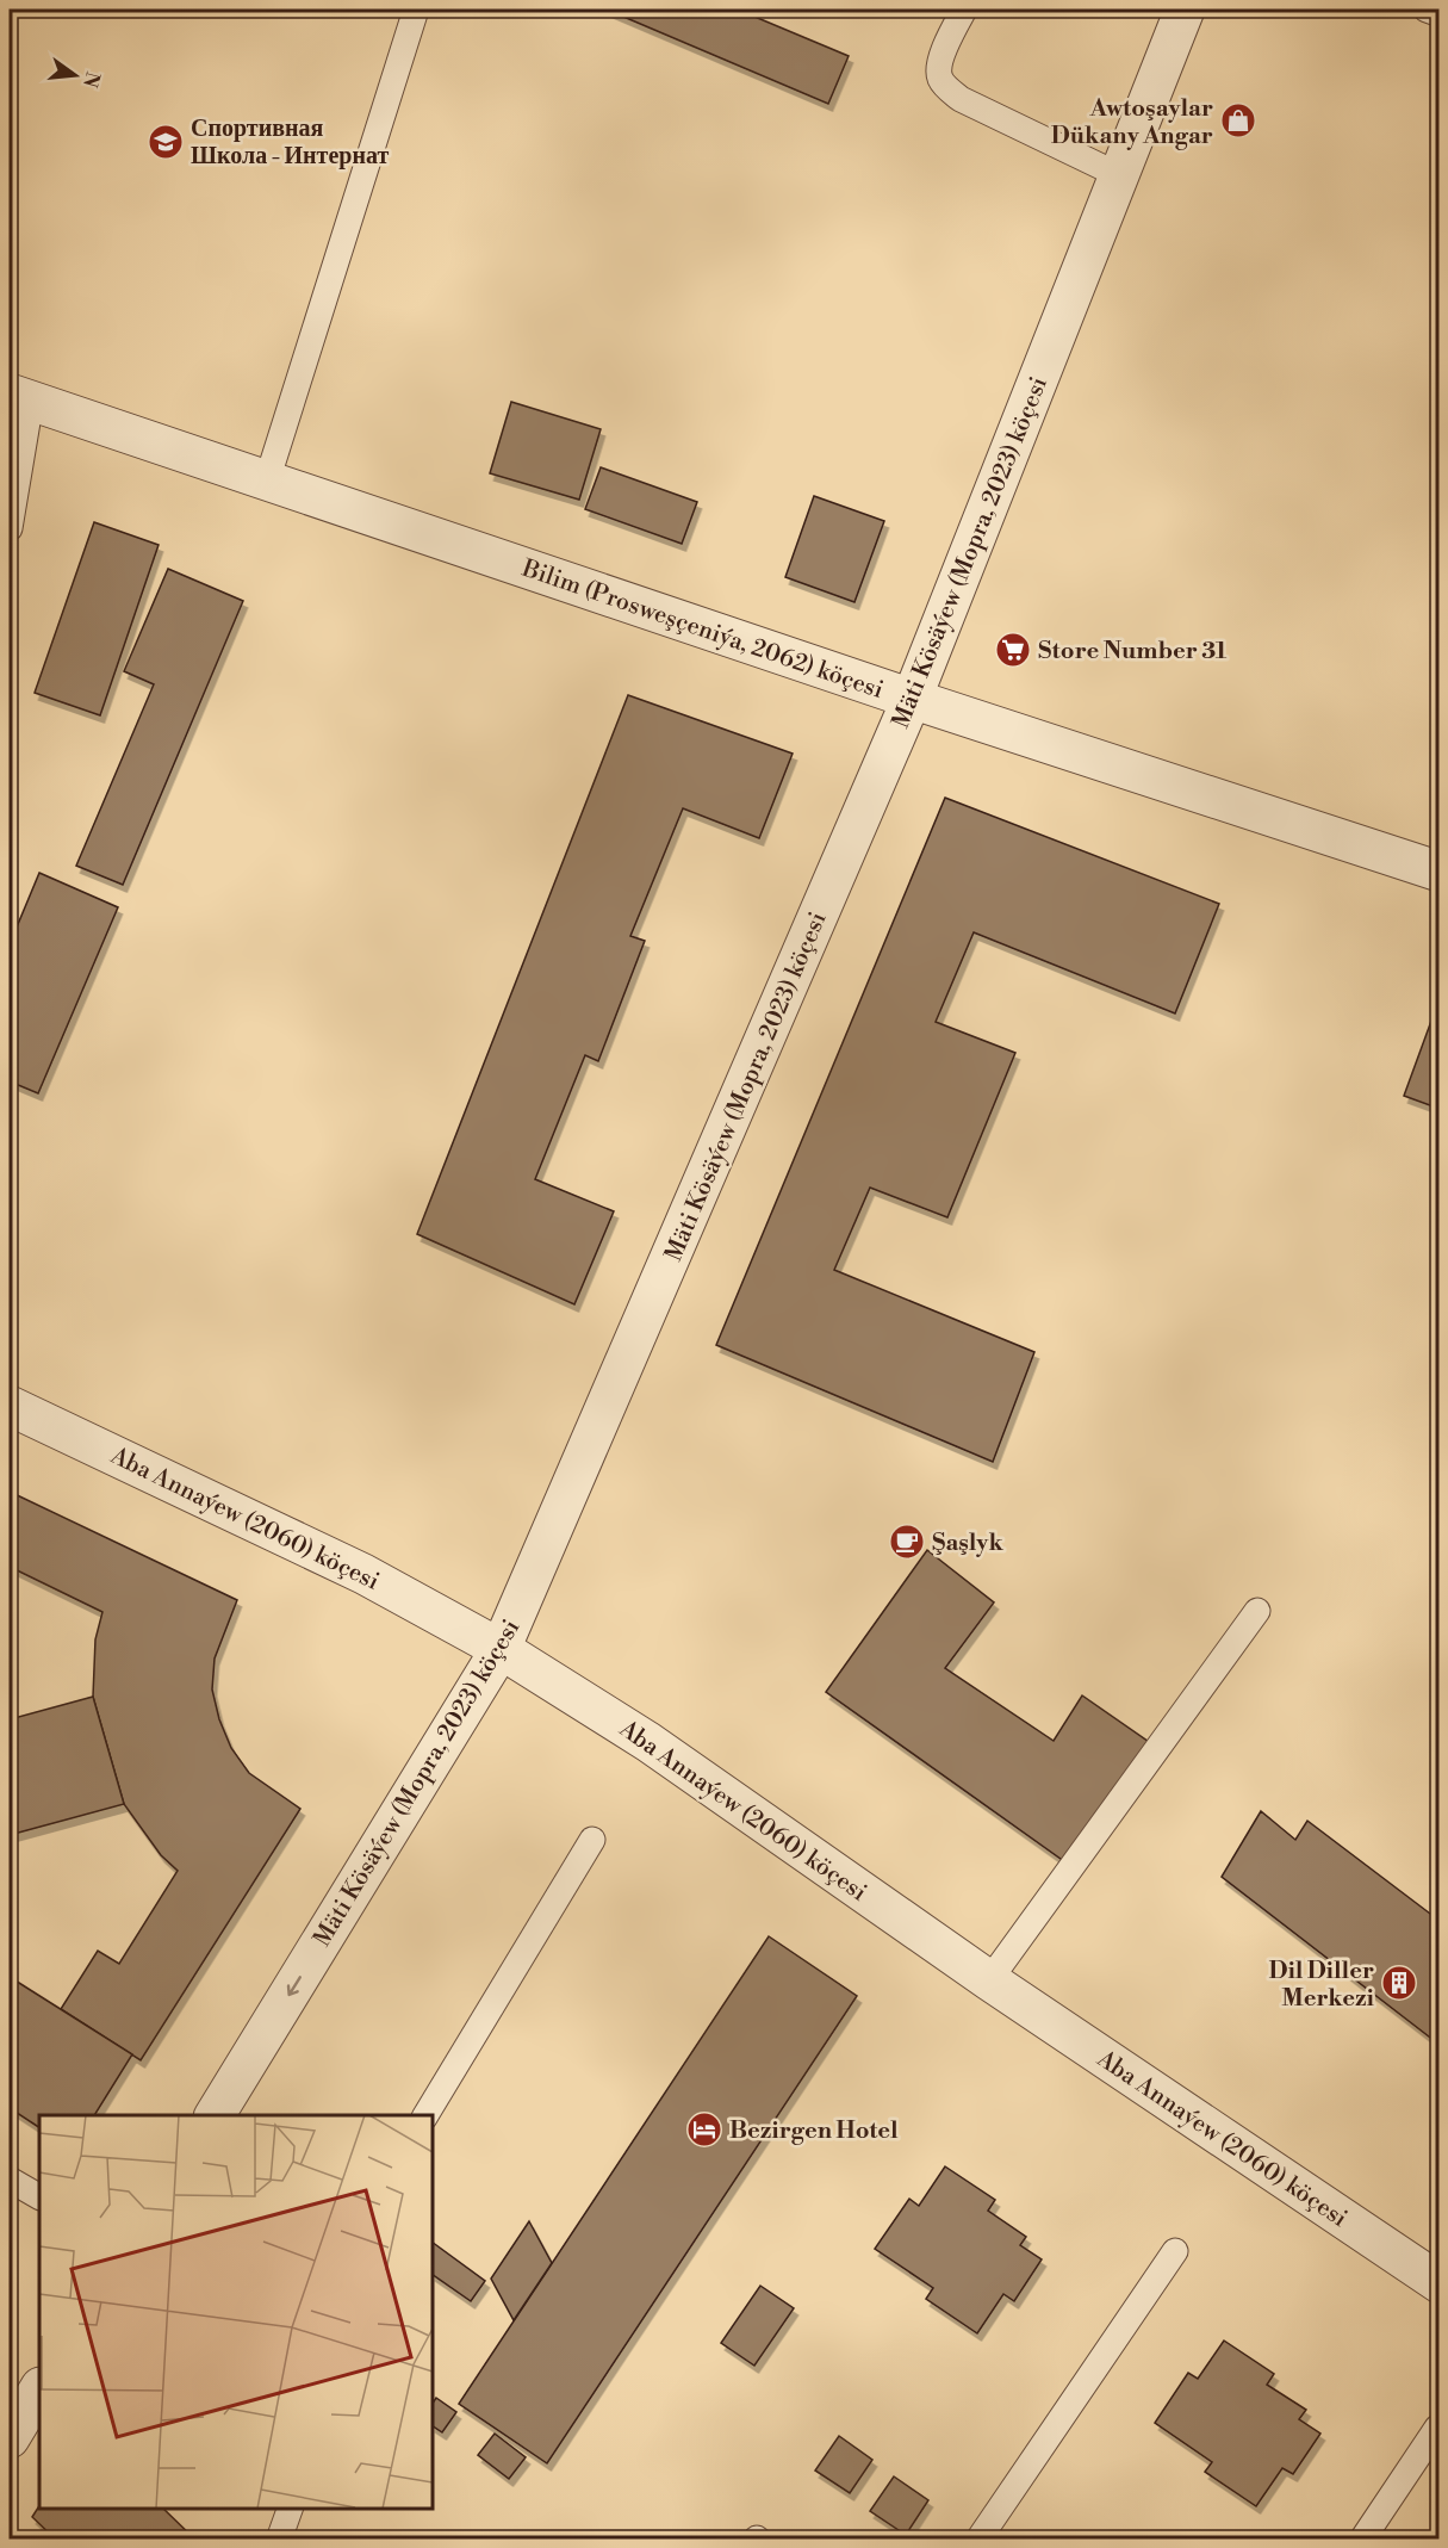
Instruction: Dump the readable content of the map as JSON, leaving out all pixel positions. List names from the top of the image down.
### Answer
{
  "streets": {
    "street": ["Mäti Kösäýew (Mopra, 2023) köçesi", "Bilim (Prosweşçeniýa, 2062) köçesi", "Aba Annaýew (2060) köçesi"]
  },
  "crossings": [
    ["Mäti Kösäýew (Mopra, 2023) köçesi", "Bilim (Prosweşçeniýa, 2062) köçesi"],
    ["Mäti Kösäýew (Mopra, 2023) köçesi", "Aba Annaýew (2060) köçesi"]
  ],
  "places": {
    "shop": ["Awtoşaylar Dükany Angar"],
    "school or university": ["Спортивная Школа - Интернат"],
    "supermarket": ["Store Number 31"],
    "cafe": ["Şaşlyk"],
    "building": ["Dil Diller Merkezi"],
    "hotel": ["Bezirgen Hotel"]
  },
  "north": "right"
}
